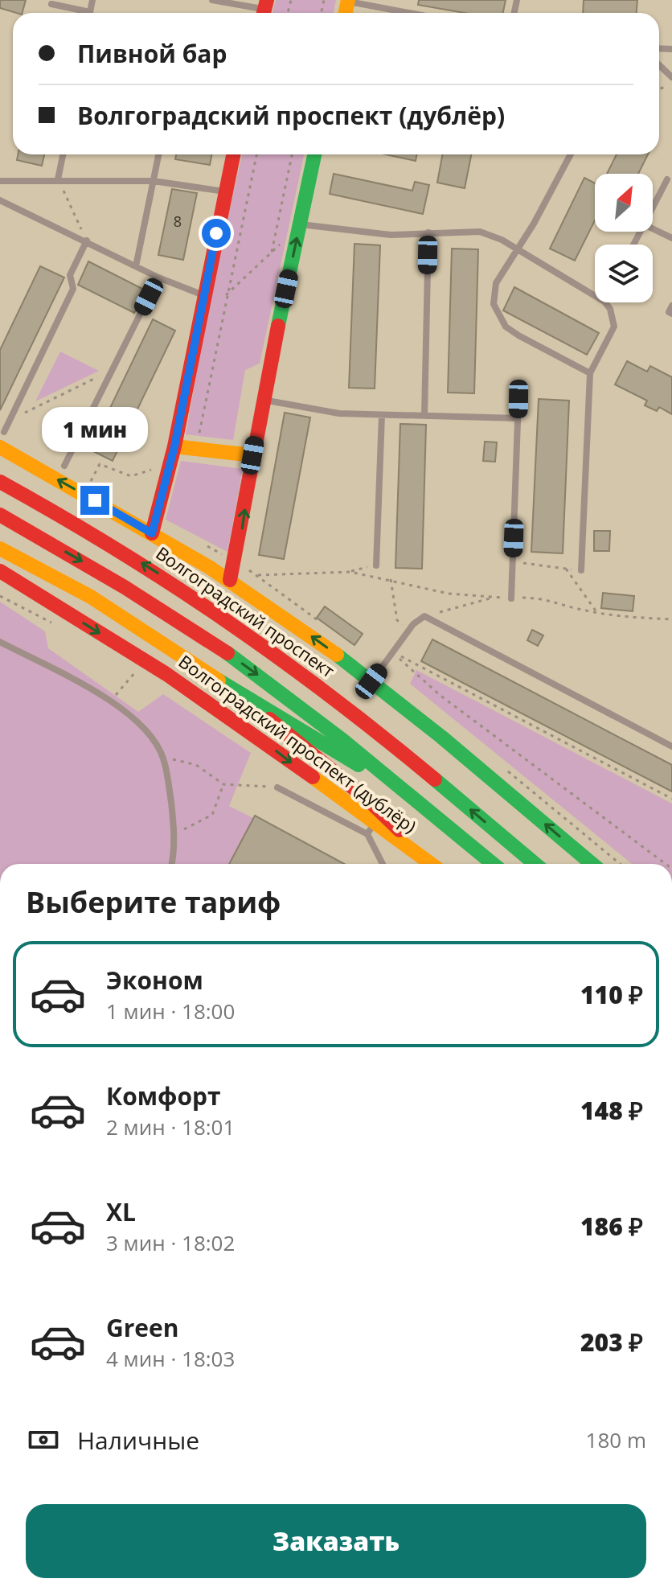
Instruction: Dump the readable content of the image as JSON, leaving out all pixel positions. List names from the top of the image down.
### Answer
{
  "streets": {
    "main road": ["Волгоградский проспект", "Волгоградский проспект (дублёр)"]
  },
  "house_numbers": ["8"],
  "north": "top right",
  "page": {
    "banner": ["Пивной бар", "Волгоградский проспект (дублёр)"],
    "bubble": "1 мин",
    "heading": "Выберите тариф",
    "list": [
      {
        "name": "Эконом",
        "note": "1 мин · 18:00",
        "value": "110 ₽"
      },
      {
        "name": "Комфорт",
        "note": "2 мин · 18:01",
        "value": "148 ₽"
      },
      {
        "name": "XL",
        "note": "3 мин · 18:02",
        "value": "186 ₽"
      },
      {
        "name": "Green",
        "note": "4 мин · 18:03",
        "value": "203 ₽"
      }
    ],
    "pay": ["Наличные", "180 m"],
    "buttons": "Заказать"
  }
}
